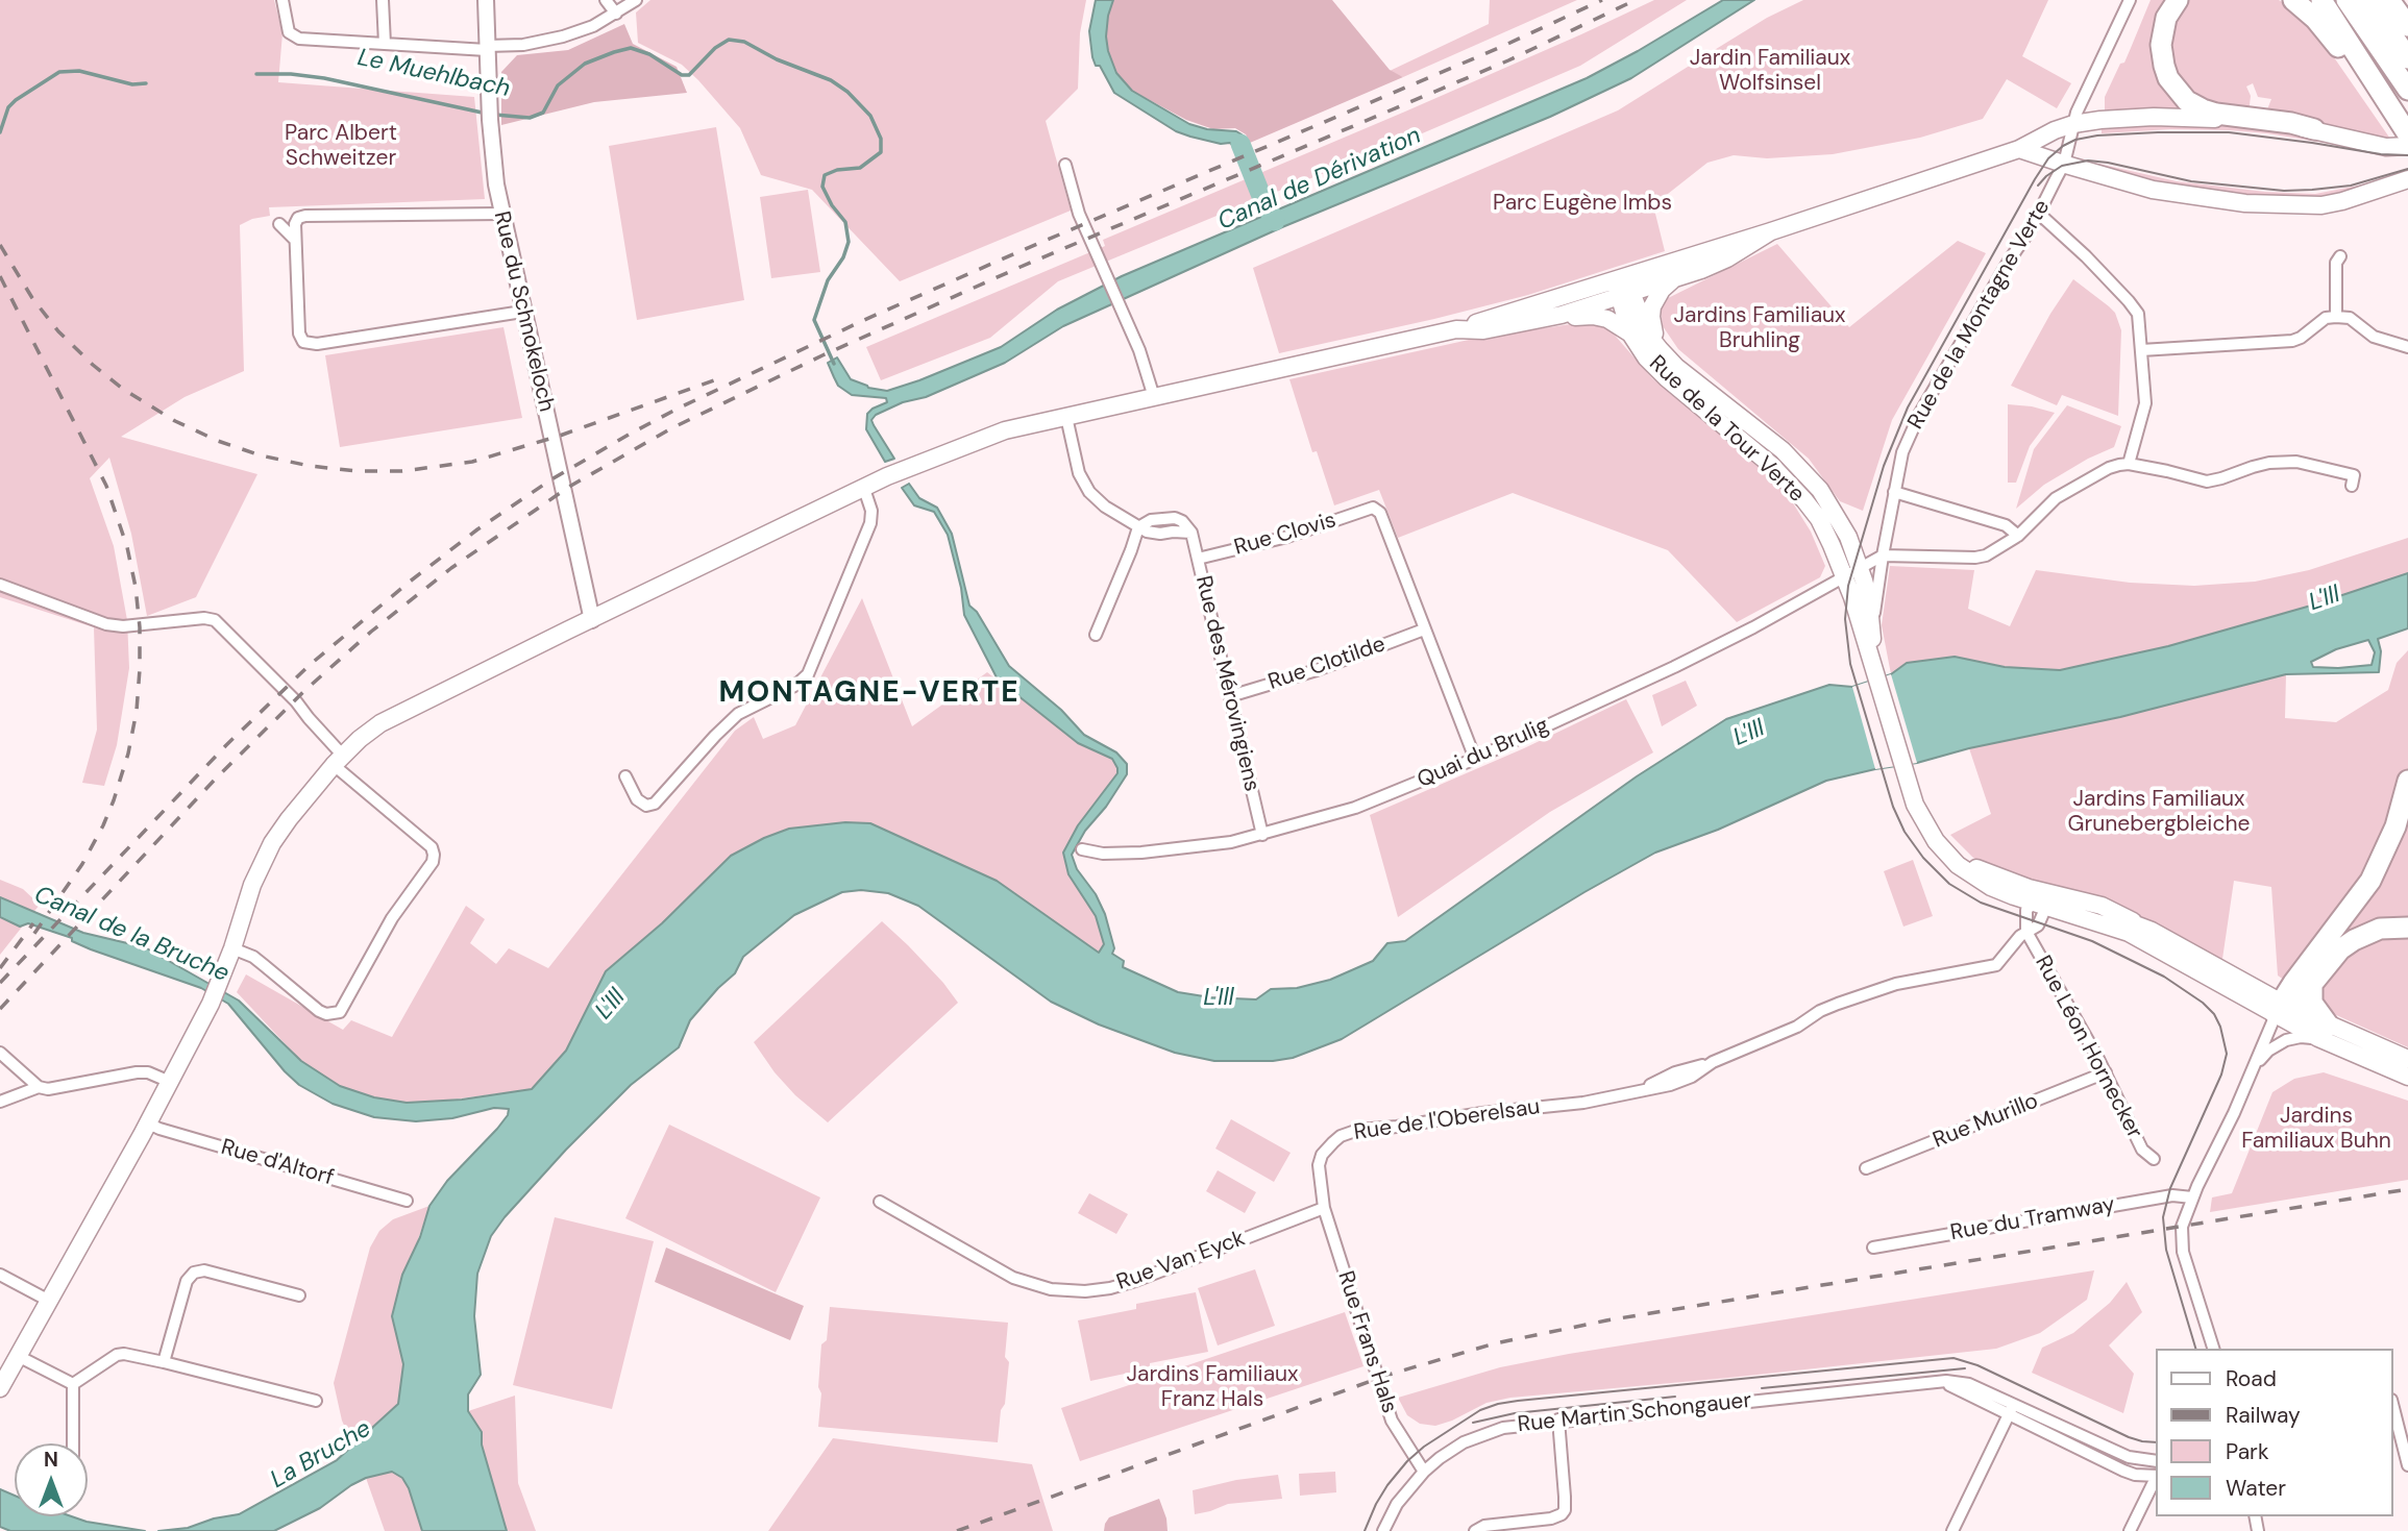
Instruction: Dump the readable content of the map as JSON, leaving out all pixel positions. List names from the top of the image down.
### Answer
{
  "streets": {
    "main road": ["Rue de la Montagne Verte", "Rue de la Tour Verte"],
    "street": [
      "Rue du Schnokeloch",
      "Rue Clovis",
      "Rue Clotilde",
      "Rue des Mérovingiens",
      "Quai du Brulig",
      "Rue Léon Hornecker",
      "Rue de l'Oberelsau",
      "Rue Murillo",
      "Rue d'Altorf",
      "Rue du Tramway",
      "Rue Van Eyck",
      "Rue Frans Hals",
      "Rue Martin Schongauer"
    ]
  },
  "crossings": [
    ["Rue de la Montagne Verte", "Rue de la Tour Verte"],
    ["Rue de la Montagne Verte", "Quai du Brulig"],
    ["Rue de la Tour Verte", "Quai du Brulig"],
    ["Rue Clovis", "Rue Clotilde"],
    ["Rue Clovis", "Rue des Mérovingiens"],
    ["Rue Clotilde", "Rue des Mérovingiens"],
    ["Rue des Mérovingiens", "Quai du Brulig"],
    ["Rue Léon Hornecker", "Rue de l'Oberelsau"],
    ["Rue Léon Hornecker", "Rue Murillo"],
    ["Rue de l'Oberelsau", "Rue Van Eyck"],
    ["Rue de l'Oberelsau", "Rue Frans Hals"],
    ["Rue Van Eyck", "Rue Frans Hals"],
    ["Rue Frans Hals", "Rue Martin Schongauer"]
  ],
  "districts": ["MONTAGNE-VERTE"],
  "water": [
    "Le Muehlbach",
    "Canal de Dérivation",
    "L'Ill",
    "Canal de la Bruche",
    "La Bruche"
  ],
  "parks": [
    "Jardin Familiaux Wolfsinsel",
    "Parc Albert Schweitzer",
    "Parc Eugène Imbs",
    "Jardins Familiaux Bruhling",
    "Jardins Familiaux Grunebergbleiche",
    "Jardins Familiaux Buhn",
    "Jardins Familiaux Franz Hals"
  ],
  "legend": [
    "Road",
    "Railway",
    "Park",
    "Water"
  ],
  "north": "top"
}
